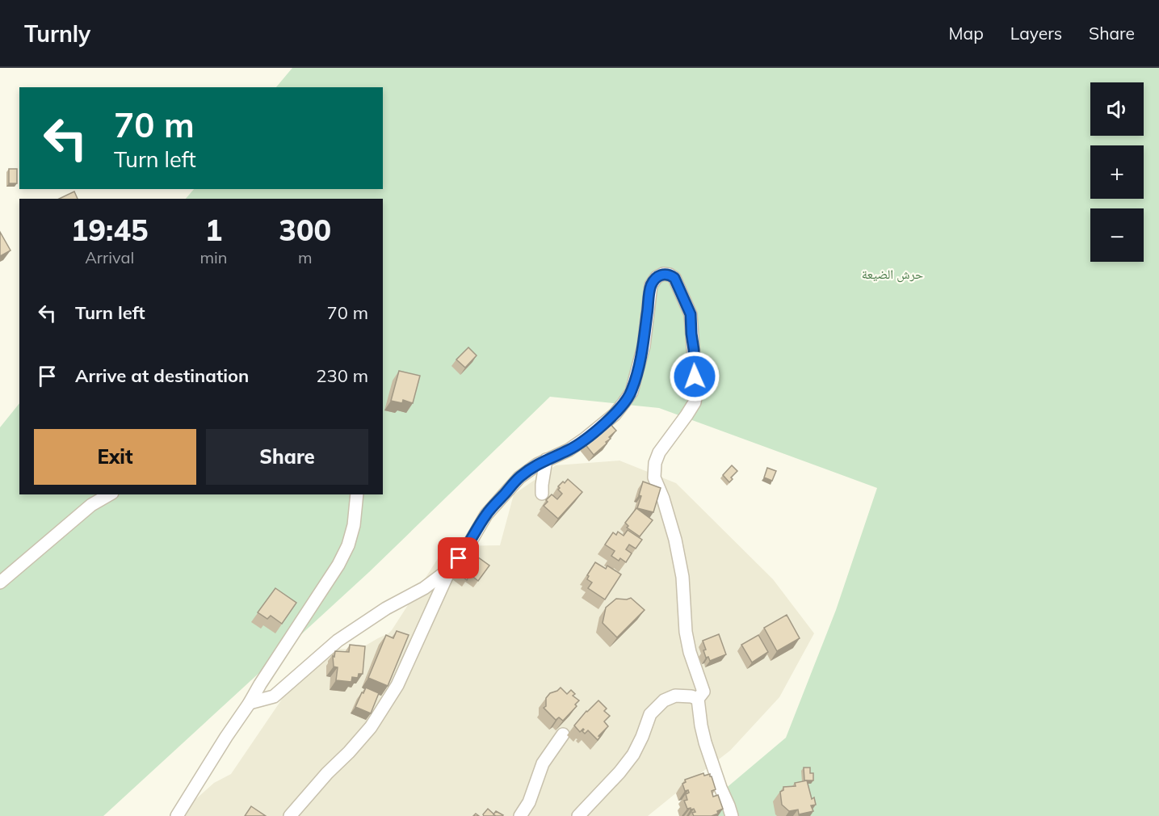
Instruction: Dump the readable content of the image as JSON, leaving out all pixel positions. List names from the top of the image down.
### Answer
{
  "parks": ["حرش الضيعة"],
  "page": {
    "header": "Turnly",
    "nav": ["Map", "Layers", "Share"],
    "map_buttons": ["+", "−"],
    "turn": ["70 m", "Turn left"],
    "eta": [
      "19:45",
      "Arrival",
      "1",
      "min",
      "300",
      "m"
    ],
    "list": [
      {
        "name": "Turn left",
        "value": "70 m"
      },
      {
        "name": "Arrive at destination",
        "value": "230 m"
      }
    ],
    "buttons": ["Exit", "Share"]
  }
}
